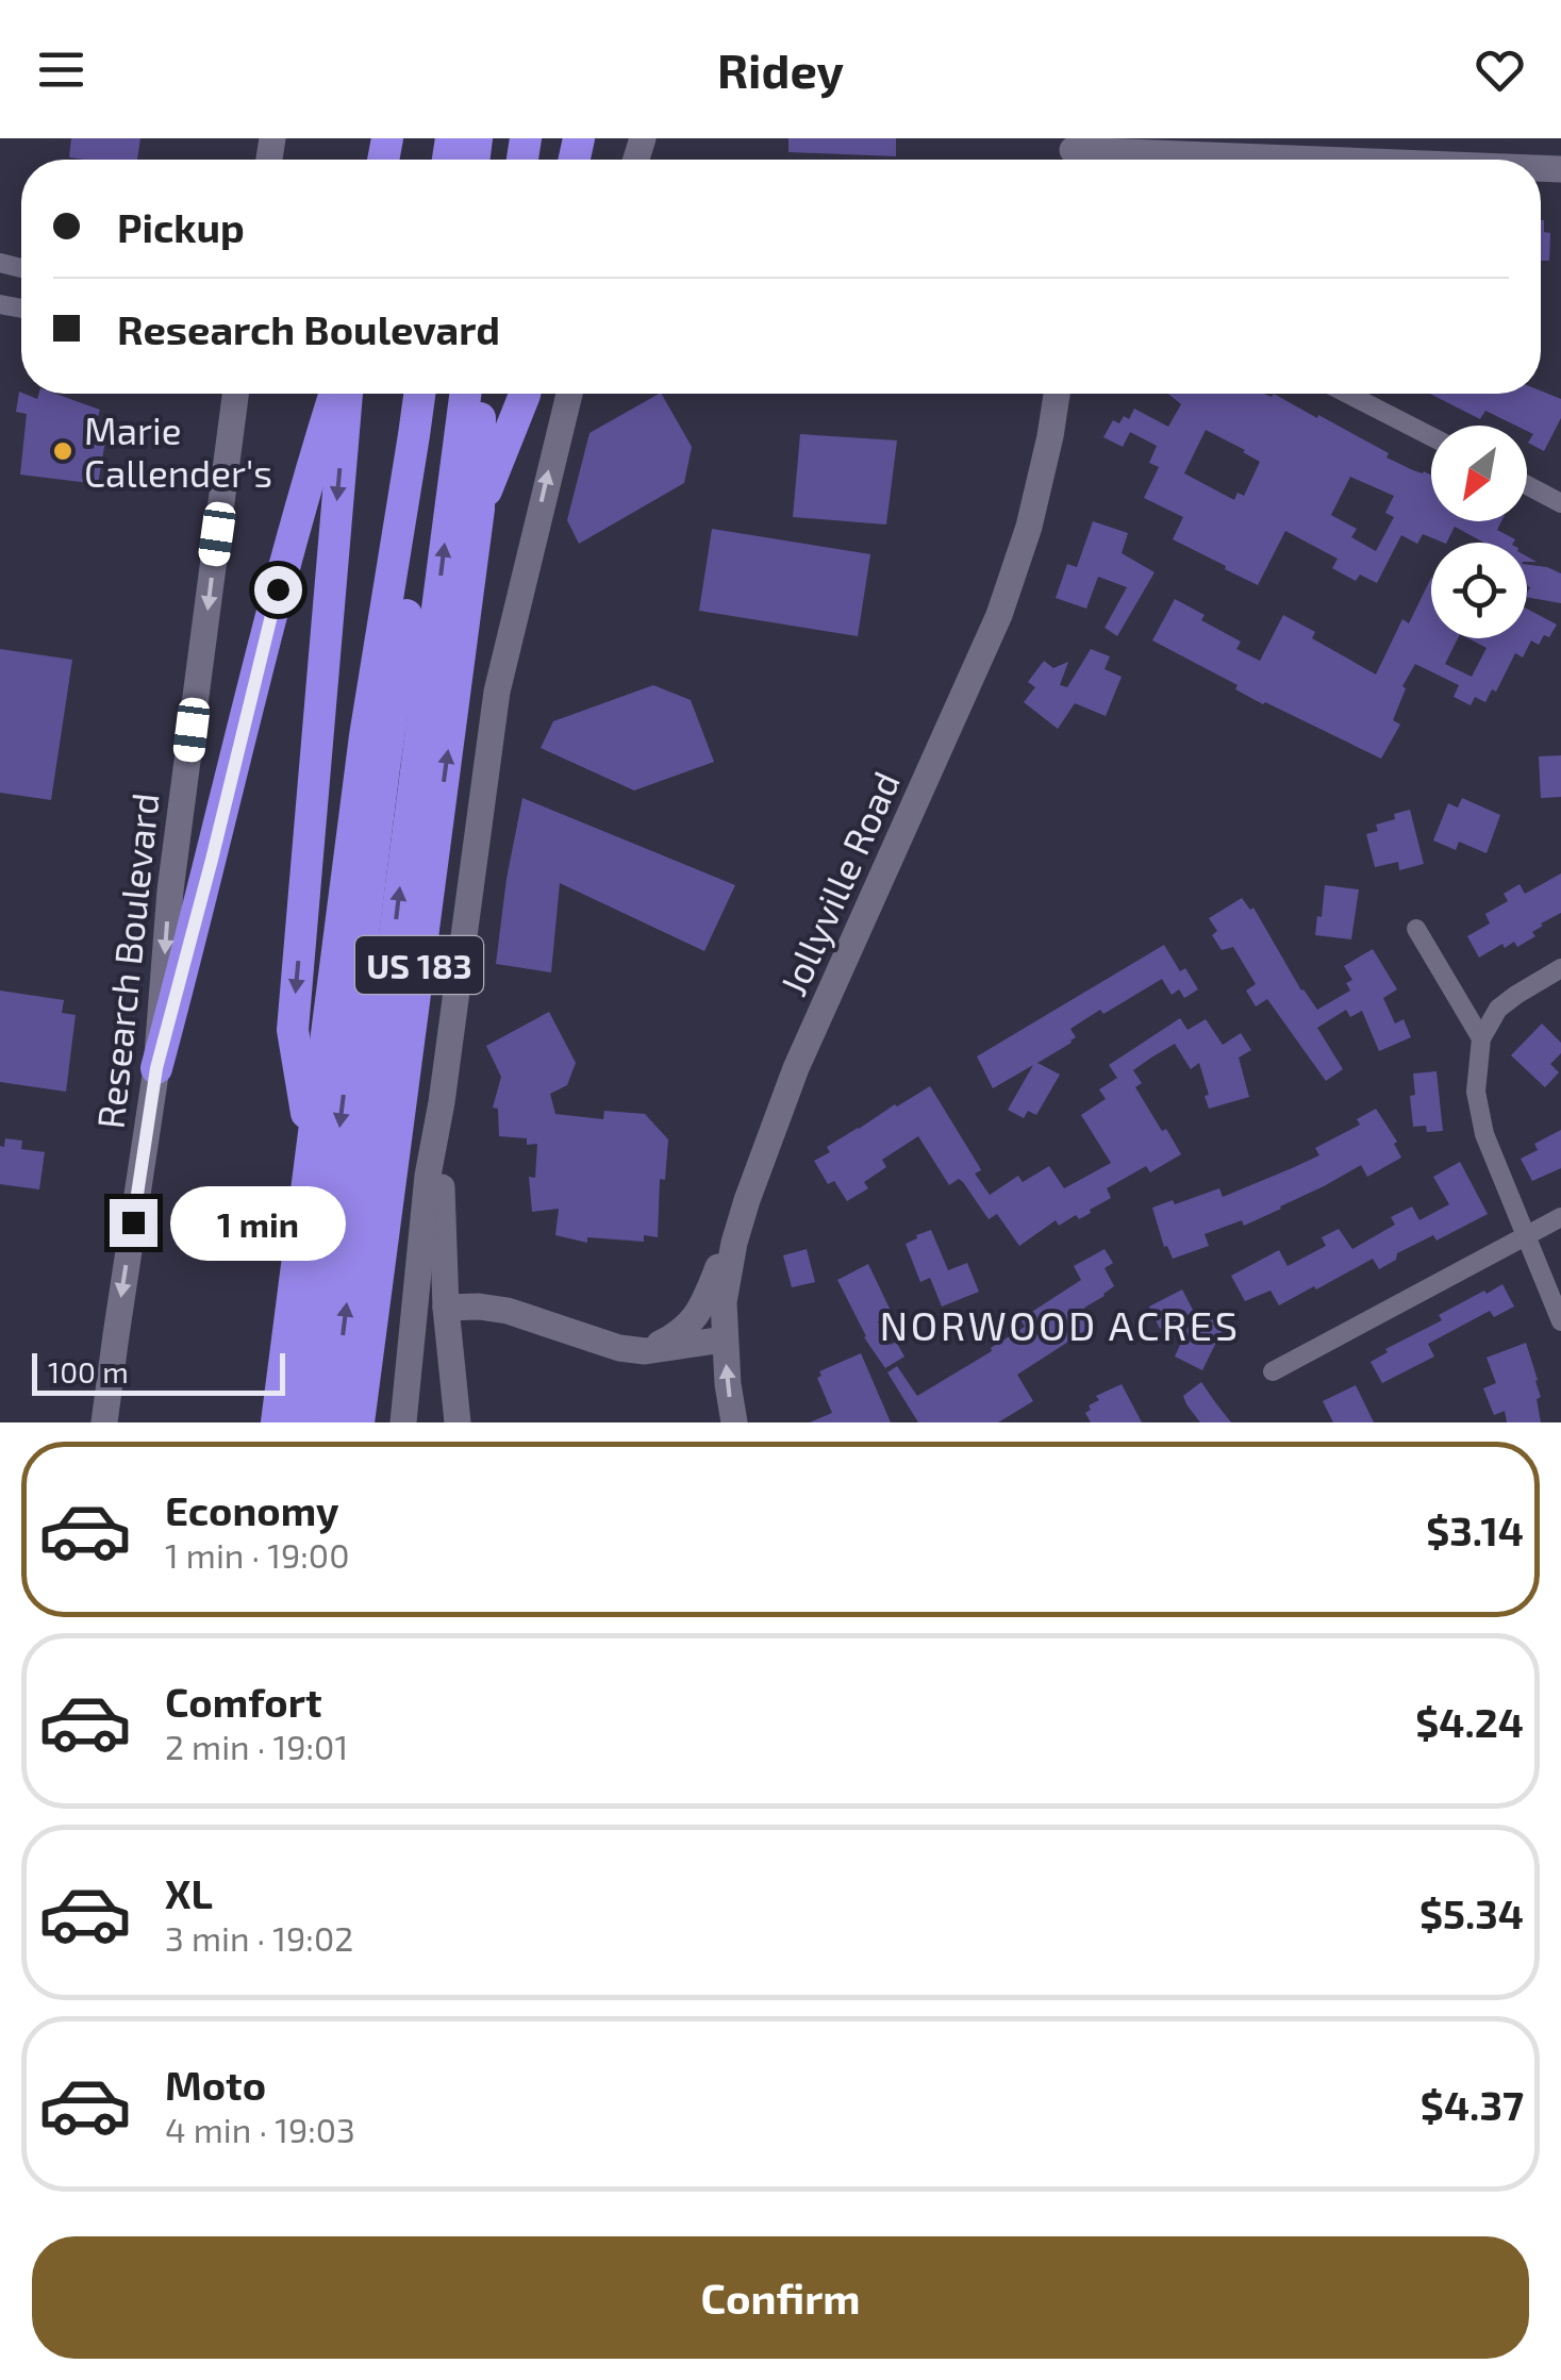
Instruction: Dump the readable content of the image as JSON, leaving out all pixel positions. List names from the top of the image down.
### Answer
{
  "streets": {
    "highway": ["US 183"],
    "main road": ["Jollyville Road", "Research Boulevard"]
  },
  "one_way": ["Research Boulevard"],
  "districts": ["NORWOOD ACRES"],
  "places": ["Marie Callender's"],
  "scale_bar": "100 m",
  "north": "bottom left",
  "page": {
    "header": "Ridey",
    "banner": ["Pickup", "Research Boulevard"],
    "bubble": "1 min",
    "scale": "100 m",
    "list": [
      {
        "name": "Economy",
        "note": "1 min · 19:00",
        "value": "$3.14"
      },
      {
        "name": "Comfort",
        "note": "2 min · 19:01",
        "value": "$4.24"
      },
      {
        "name": "XL",
        "note": "3 min · 19:02",
        "value": "$5.34"
      },
      {
        "name": "Moto",
        "note": "4 min · 19:03",
        "value": "$4.37"
      }
    ],
    "buttons": "Confirm"
  }
}
